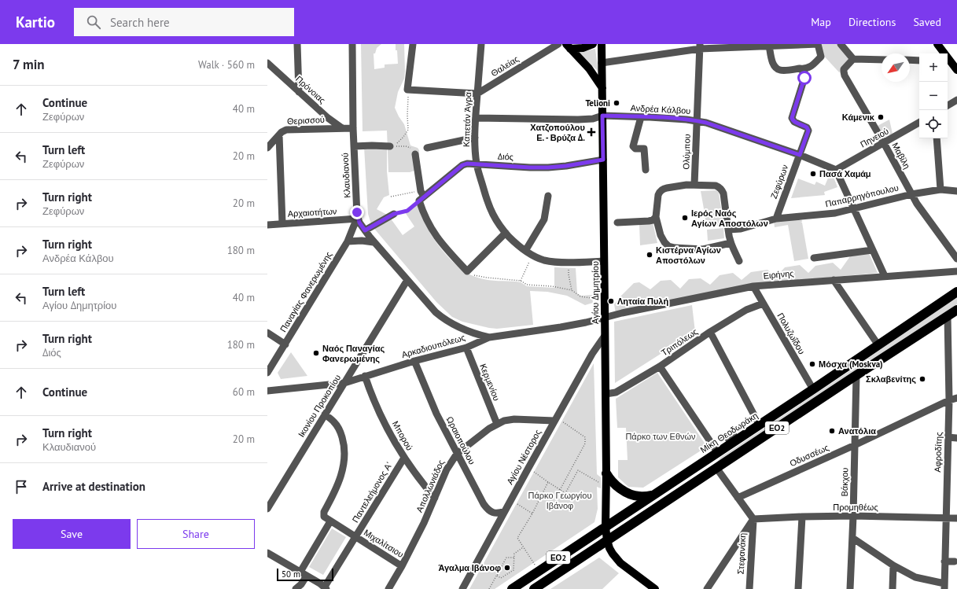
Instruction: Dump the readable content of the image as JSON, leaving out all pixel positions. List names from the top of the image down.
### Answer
{
  "streets": {
    "highway": ["ΕΟ2", "Μίκη Θεοδωράκη"],
    "main road": ["Αγίου Δημητρίου"],
    "street": [
      "Θαλείας",
      "Πρόνοιας",
      "Ανδρέα Κάλβου",
      "Καπετάν Άγρα",
      "Θερισσού",
      "Πηνειού",
      "Ολύμπου",
      "Μαβίλη",
      "Διός",
      "Κλαυδιανού",
      "Ζεφύρων",
      "Παπαρρηγόπουλου",
      "Αρχαιοτήτων",
      "Ειρήνης",
      "Παναγίας Φανερωμένης",
      "Πολυζωΐδου",
      "Τριπόλεως",
      "Αρκαδιουπόλεως",
      "Κερμενίου",
      "Ικονίου Προκοπίου",
      "Μπορού",
      "Ωραιοπούλου",
      "Αφροδίτης",
      "Οδυσσέως",
      "Αγίου Νέστορος",
      "Βάκχου",
      "Απολλωνιάδος",
      "Παντελεήμονος Α'",
      "Προμηθέως",
      "Μιχαλίτσιου",
      "Στεφανάκη"
    ]
  },
  "crossings": [
    ["Θαλείας", "Καπετάν Άγρα"],
    ["Πρόνοιας", "Θερισσού"],
    ["Ανδρέα Κάλβου", "Καπετάν Άγρα"],
    ["Ανδρέα Κάλβου", "Πηνειού"],
    ["Ανδρέα Κάλβου", "Ολύμπου"],
    ["Ανδρέα Κάλβου", "Ζεφύρων"],
    ["Ανδρέα Κάλβου", "Αγίου Δημητρίου"],
    ["Καπετάν Άγρα", "Διός"],
    ["Καπετάν Άγρα", "Αγίου Δημητρίου"],
    ["Θερισσού", "Κλαυδιανού"],
    ["Πηνειού", "Μαβίλη"],
    ["Ολύμπου", "Παπαρρηγόπουλου"],
    ["Μαβίλη", "Παπαρρηγόπουλου"],
    ["Διός", "Αγίου Δημητρίου"],
    ["Κλαυδιανού", "Αρχαιοτήτων"],
    ["Κλαυδιανού", "Παναγίας Φανερωμένης"],
    ["Κλαυδιανού", "Αρκαδιουπόλεως"],
    ["Κλαυδιανού", "Ικονίου Προκοπίου"],
    ["Ζεφύρων", "Παπαρρηγόπουλου"],
    ["Αρχαιοτήτων", "Παναγίας Φανερωμένης"],
    ["Ειρήνης", "Αγίου Δημητρίου"],
    ["Ειρήνης", "Πολυζωΐδου"],
    ["Ειρήνης", "Αρκαδιουπόλεως"],
    ["Αγίου Δημητρίου", "Τριπόλεως"],
    ["Αγίου Δημητρίου", "Αρκαδιουπόλεως"],
    ["Αγίου Δημητρίου", "ΕΟ2"],
    ["Αγίου Δημητρίου", "Μίκη Θεοδωράκη"],
    ["Αγίου Δημητρίου", "Αγίου Νέστορος"],
    ["Πολυζωΐδου", "Τριπόλεως"],
    ["Πολυζωΐδου", "Μίκη Θεοδωράκη"],
    ["Αρκαδιουπόλεως", "Κερμενίου"],
    ["Αρκαδιουπόλεως", "Ικονίου Προκοπίου"],
    ["Αρκαδιουπόλεως", "Μπορού"],
    ["Αρκαδιουπόλεως", "Ωραιοπούλου"],
    ["Κερμενίου", "Απολλωνιάδος"],
    ["ΕΟ2", "Αφροδίτης"],
    ["ΕΟ2", "Βάκχου"],
    ["Μπορού", "Απολλωνιάδος"],
    ["Μπορού", "Παντελεήμονος Α'"],
    ["Ωραιοπούλου", "Αγίου Νέστορος"],
    ["Ωραιοπούλου", "Απολλωνιάδος"],
    ["Αφροδίτης", "Οδυσσέως"],
    ["Αφροδίτης", "Προμηθέως"],
    ["Οδυσσέως", "Βάκχου"],
    ["Αγίου Νέστορος", "Απολλωνιάδος"],
    ["Βάκχου", "Προμηθέως"],
    ["Απολλωνιάδος", "Μιχαλίτσιου"],
    ["Παντελεήμονος Α'", "Μιχαλίτσιου"],
    ["Προμηθέως", "Στεφανάκη"]
  ],
  "parks": ["Πάρκο των Εθνών", "Πάρκο Γεωργίου Ιβάνοφ"],
  "places": {
    "other": [
      "Telioni",
      "Κάμενικ",
      "Πασά Χαμάμ",
      "Ιερός Ναός Αγίων Αποστόλων",
      "Κιστέρνα Αγίων Αποστόλων",
      "Ληταία Πυλή",
      "Ναός Παναγίας Φανερωμένης",
      "Μόσχα (Moskva)",
      "Σκλαβενίτης",
      "Ανατόλια",
      "Άγαλμα Ιβάνοφ"
    ],
    "health": ["Χατζοπούλου Ε. - Βρύζα Δ."]
  },
  "scale_bar": "50 m",
  "north": "bottom left",
  "page": {
    "header": "Kartio",
    "search": "Search here",
    "nav": ["Map", "Directions", "Saved"],
    "heading": ["7 min", "Walk · 560 m"],
    "map_buttons": ["+", "−"],
    "list": [
      ["Continue", "Ζεφύρων", "40 m"],
      ["Turn left", "Ζεφύρων", "20 m"],
      ["Turn right", "Ζεφύρων", "20 m"],
      ["Turn right", "Ανδρέα Κάλβου", "180 m"],
      ["Turn left", "Αγίου Δημητρίου", "40 m"],
      ["Turn right", "Διός", "180 m"],
      ["Continue", "60 m"],
      ["Turn right", "Κλαυδιανού", "20 m"],
      "Arrive at destination"
    ],
    "buttons": ["Save", "Share"],
    "scale": "50 m"
  }
}
